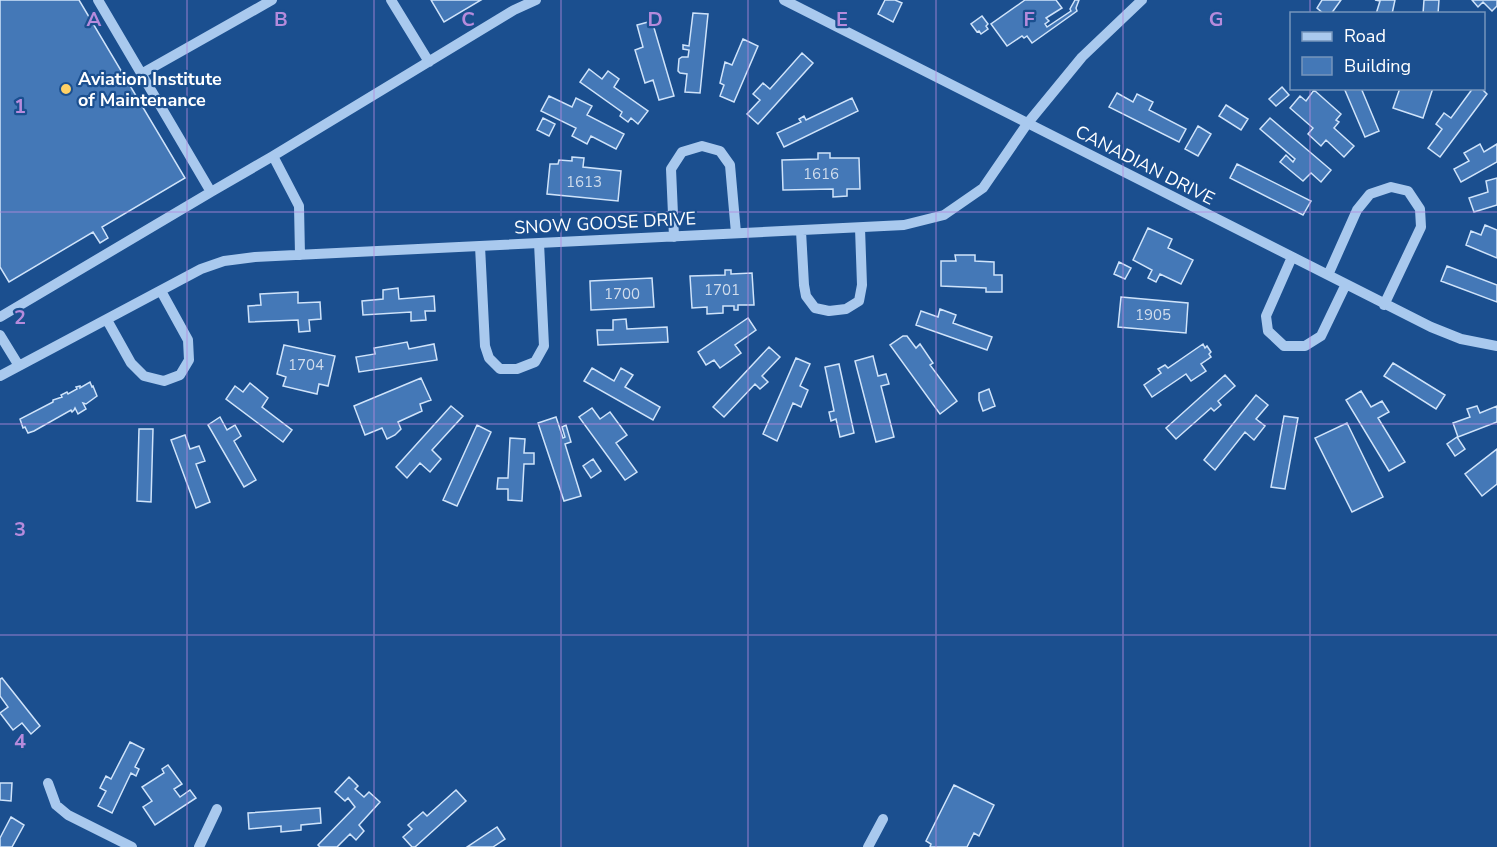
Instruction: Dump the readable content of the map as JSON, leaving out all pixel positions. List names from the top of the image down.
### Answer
{
  "streets": {
    "street": ["CANADIAN DRIVE", "SNOW GOOSE DRIVE"]
  },
  "crossings": [
    ["CANADIAN DRIVE", "SNOW GOOSE DRIVE"]
  ],
  "places": ["Aviation Institute of Maintenance"],
  "house_numbers": [
    "1616",
    "1613",
    "1701",
    "1700",
    "1905",
    "1704"
  ],
  "legend": ["Road", "Building"],
  "grid": {
    "columns": [
      "A",
      "B",
      "C",
      "D",
      "E",
      "F",
      "G"
    ],
    "rows": [
      "1",
      "2",
      "3",
      "4"
    ]
  }
}
